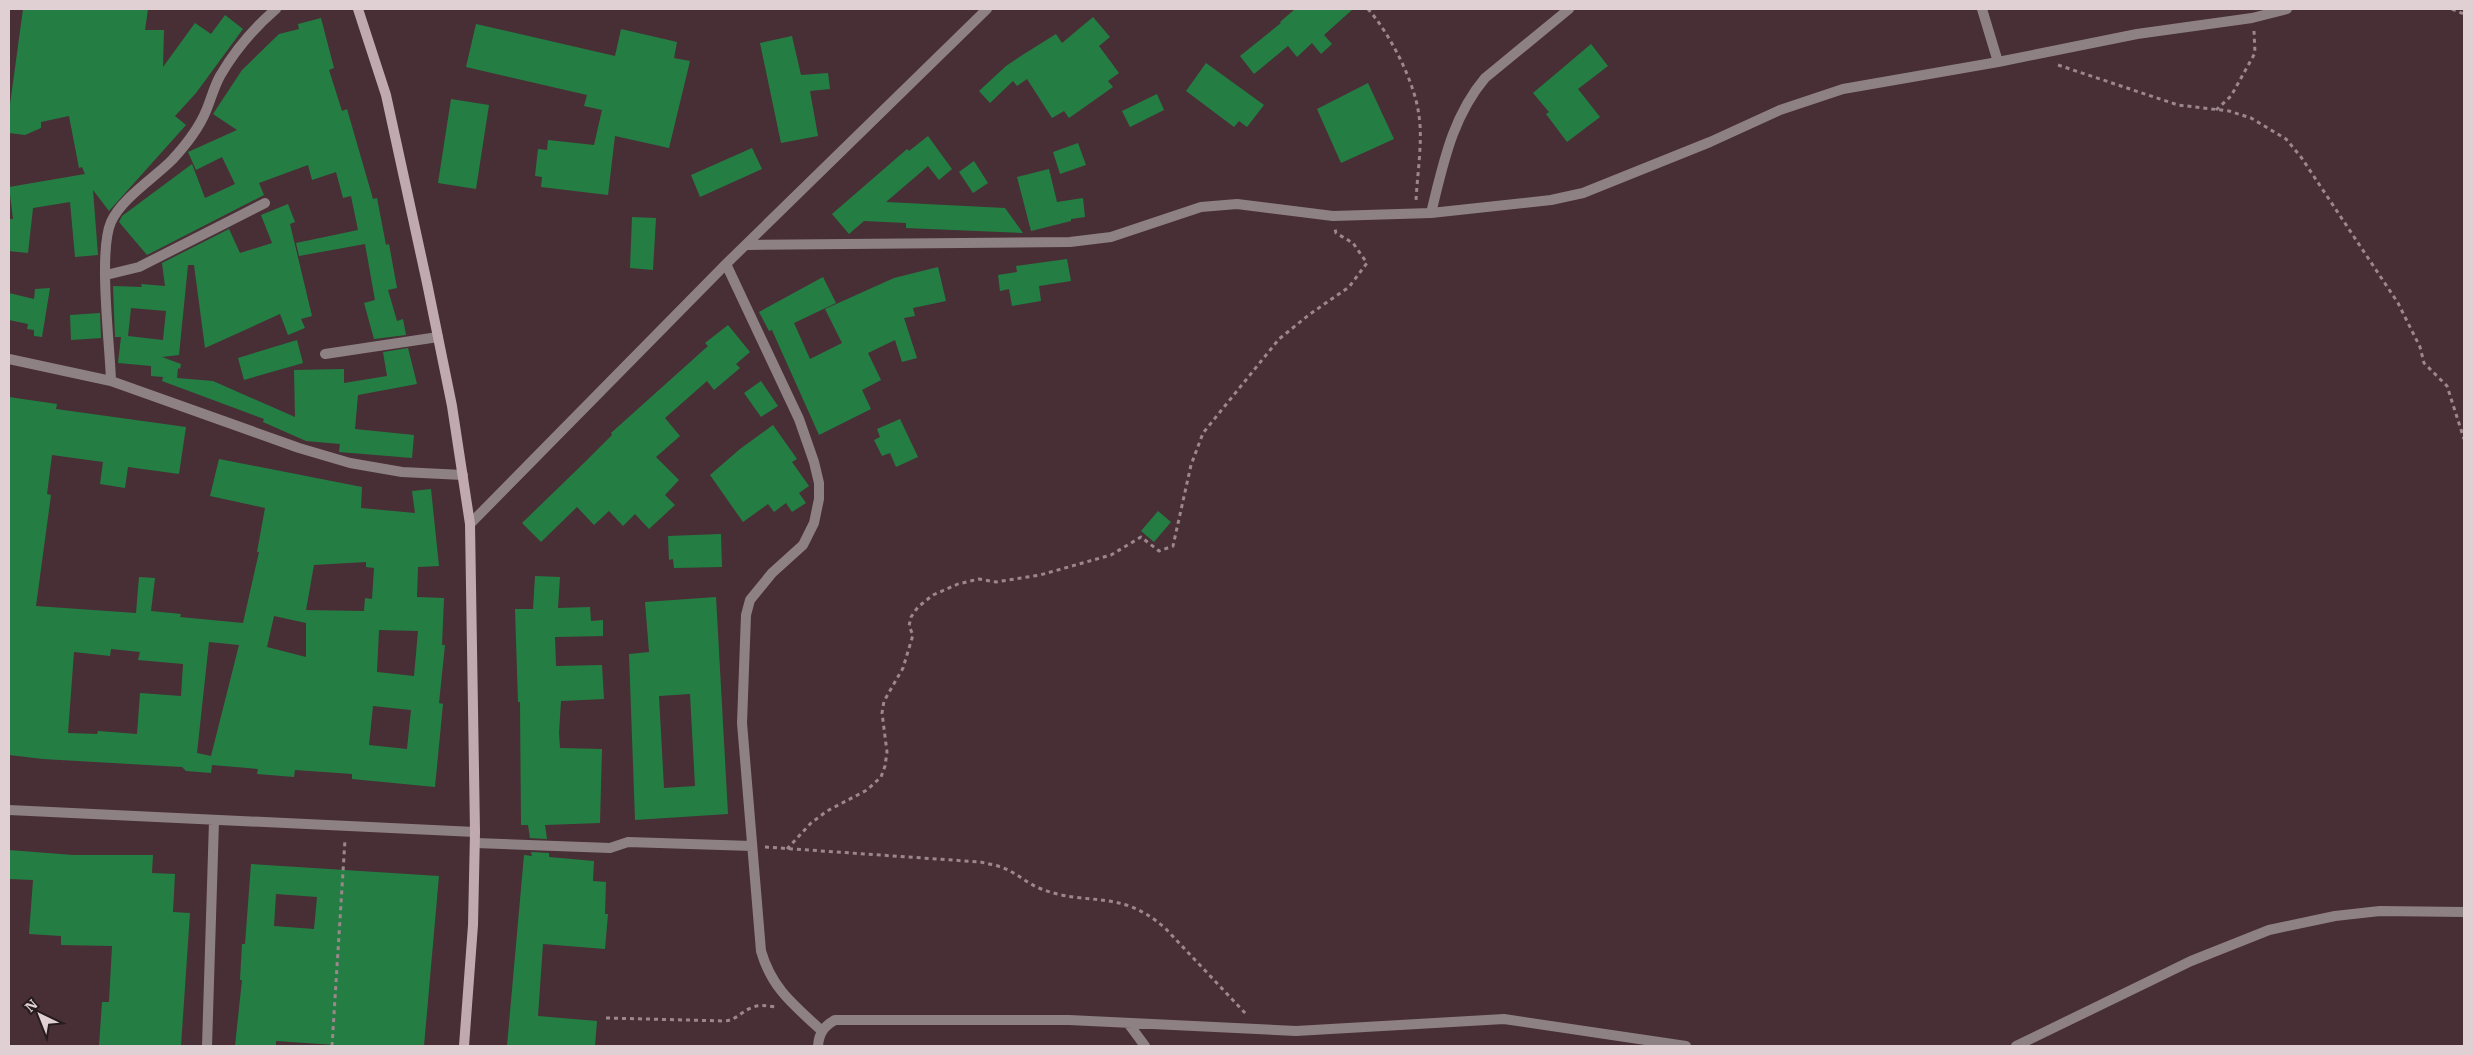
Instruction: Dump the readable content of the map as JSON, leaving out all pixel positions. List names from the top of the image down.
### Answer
{
  "north": "top left"
}
